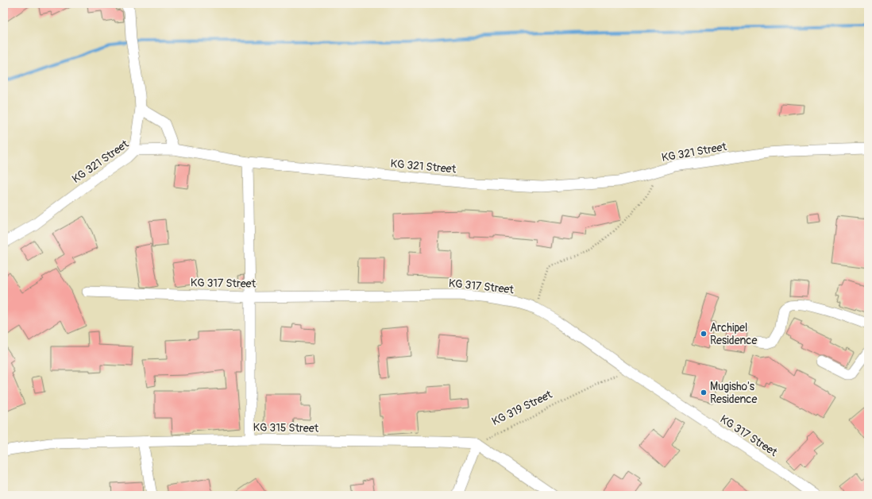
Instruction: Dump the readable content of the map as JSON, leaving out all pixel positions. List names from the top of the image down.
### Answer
{
  "streets": {
    "street": ["KG 321 Street", "KG 317 Street", "KG 315 Street"],
    "path": ["KG 319 Street"]
  },
  "crossings": [
    ["KG 317 Street", "KG 319 Street"],
    ["KG 319 Street", "KG 315 Street"]
  ],
  "places": ["Archipel Residence", "Mugisho's Residence"]
}
